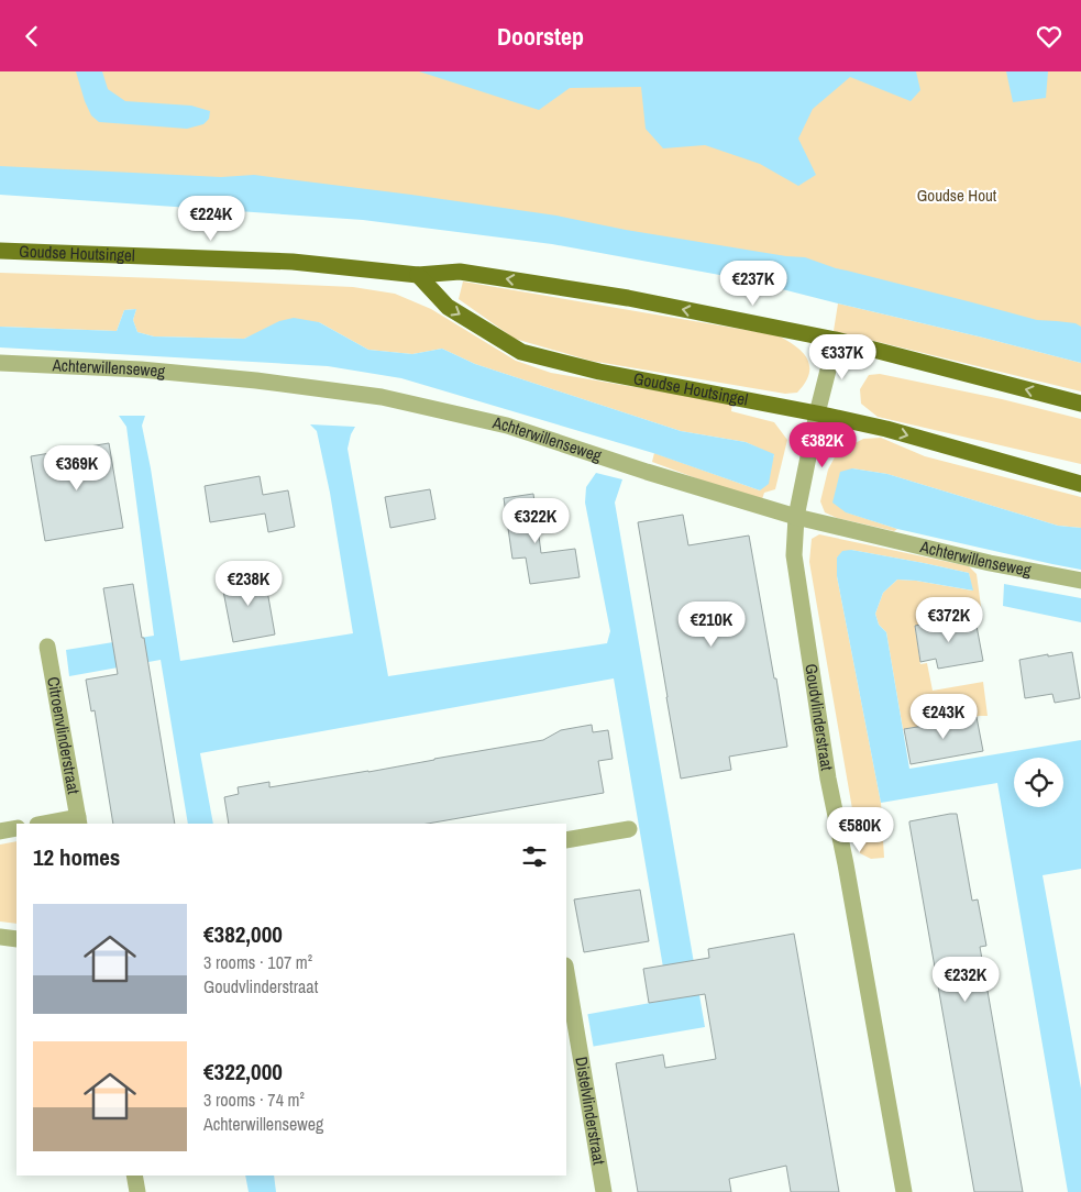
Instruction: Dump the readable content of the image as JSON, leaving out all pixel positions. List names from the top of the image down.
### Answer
{
  "streets": {
    "main road": ["Goudse Houtsingel"],
    "street": [
      "Achterwillenseweg",
      "Goudvlinderstraat",
      "Citroenvlinderstraat",
      "Distelvlinderstraat"
    ]
  },
  "crossings": [
    ["Goudse Houtsingel", "Goudvlinderstraat"],
    ["Achterwillenseweg", "Goudvlinderstraat"]
  ],
  "parks": ["Goudse Hout"],
  "page": {
    "header": "Doorstep",
    "price": [
      "€224K",
      "€237K",
      "€337K",
      "€382K",
      "€369K",
      "€322K",
      "€238K",
      "€372K",
      "€210K",
      "€243K",
      "€580K",
      "€232K"
    ],
    "heading": "12 homes",
    "list": [
      {
        "name": "€382,000",
        "note": "3 rooms · 107 m² · Goudvlinderstraat"
      },
      {
        "name": "€322,000",
        "note": "3 rooms · 74 m² · Achterwillenseweg"
      }
    ]
  }
}
